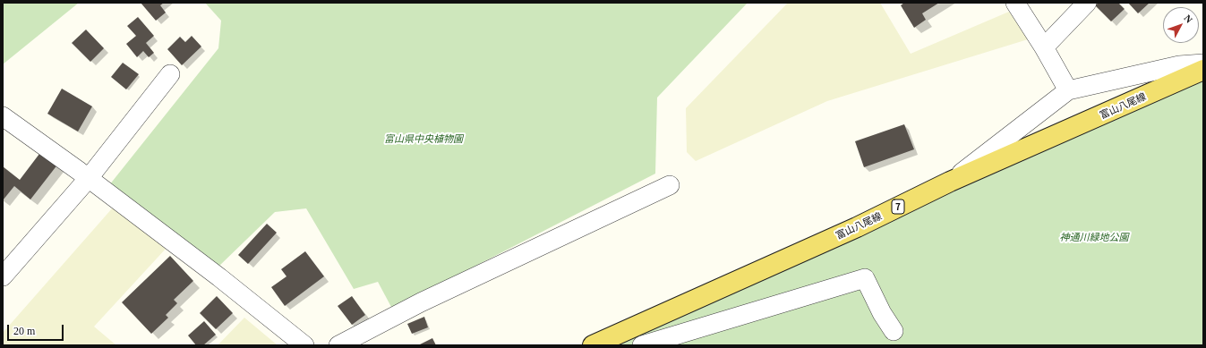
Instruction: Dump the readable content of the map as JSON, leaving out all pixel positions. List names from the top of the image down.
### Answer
{
  "streets": {
    "main road": ["富山八尾線", "7"]
  },
  "parks": ["富山県中央植物園", "神通川緑地公園"],
  "scale_bar": "20 m",
  "north": "top right"
}
